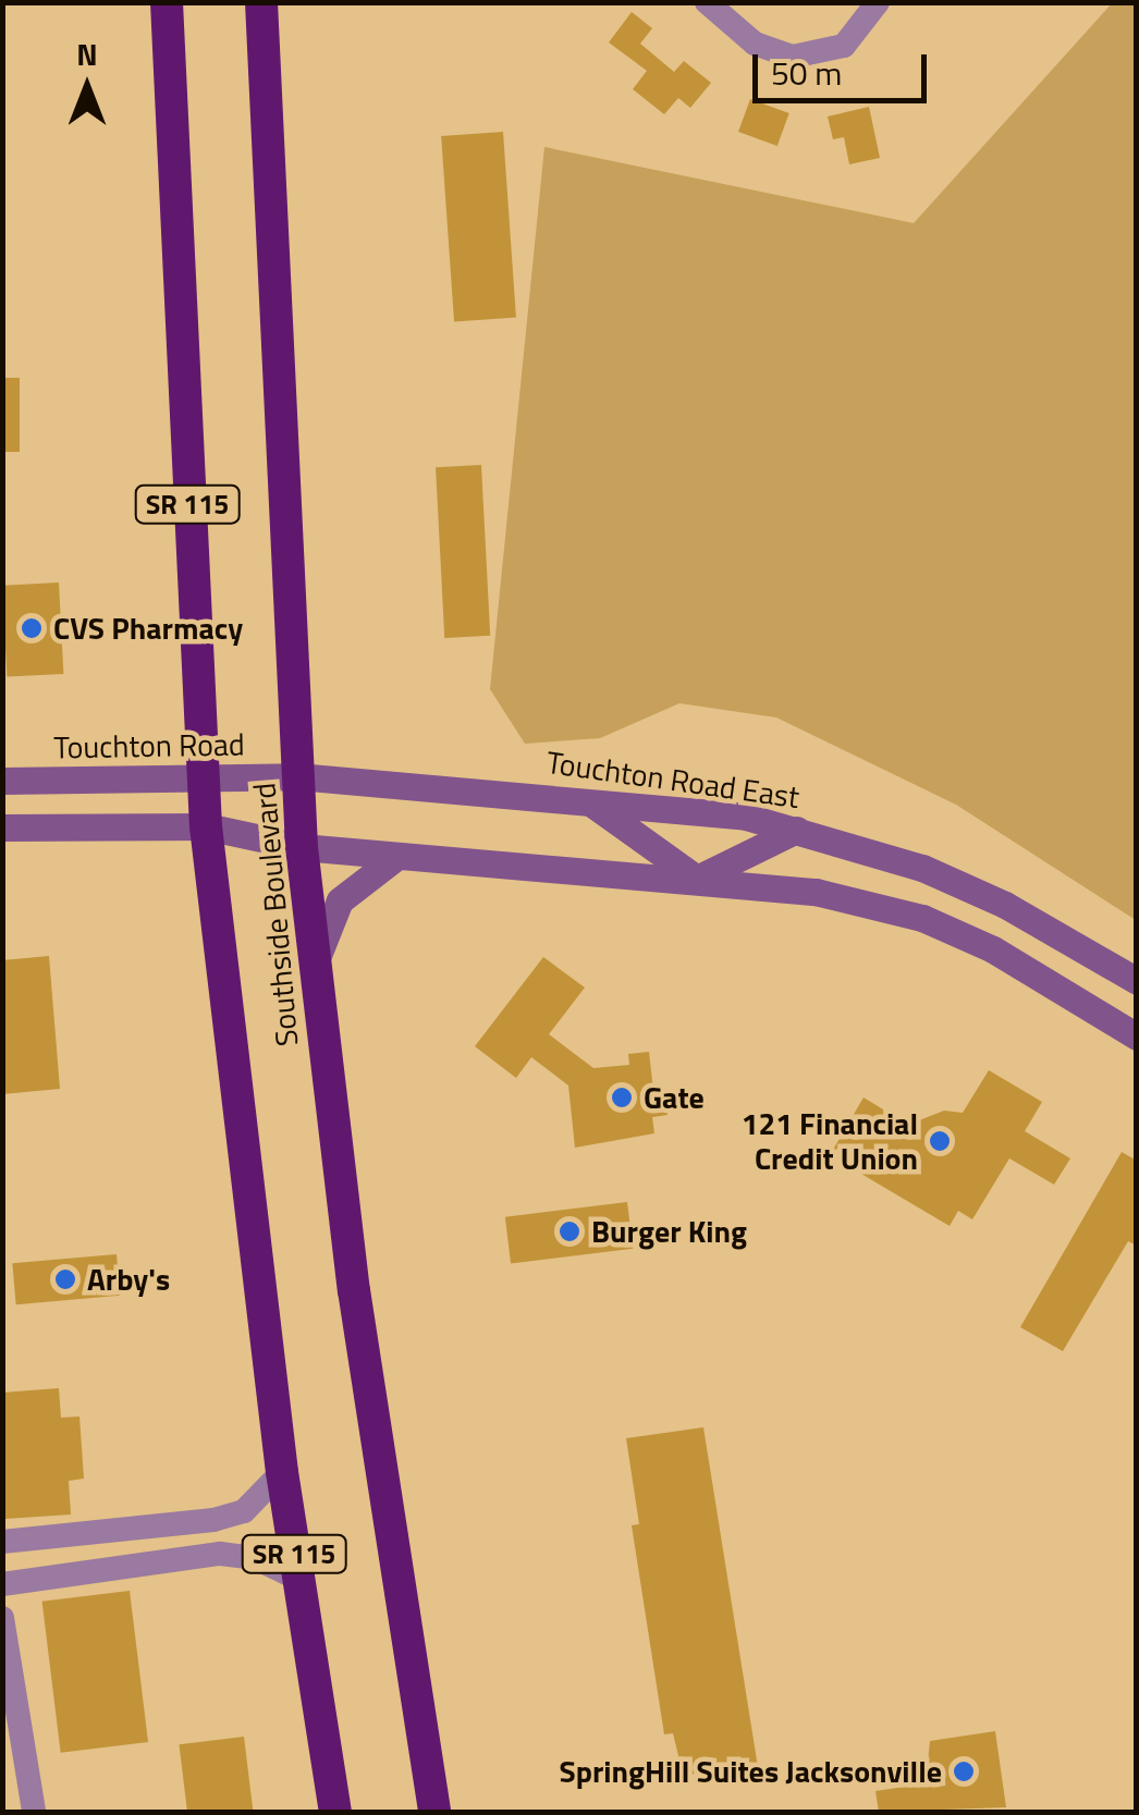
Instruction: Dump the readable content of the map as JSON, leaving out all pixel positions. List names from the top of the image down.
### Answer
{
  "streets": {
    "highway": ["SR 115", "Southside Boulevard"],
    "street": ["Touchton Road", "Touchton Road East"]
  },
  "crossings": [
    ["Touchton Road", "Touchton Road East"],
    ["Touchton Road", "Southside Boulevard"],
    ["Touchton Road East", "Southside Boulevard"]
  ],
  "places": [
    "CVS Pharmacy",
    "Gate",
    "121 Financial Credit Union",
    "Burger King",
    "Arby's",
    "SpringHill Suites Jacksonville"
  ],
  "scale_bar": "50 m",
  "north": "top"
}
